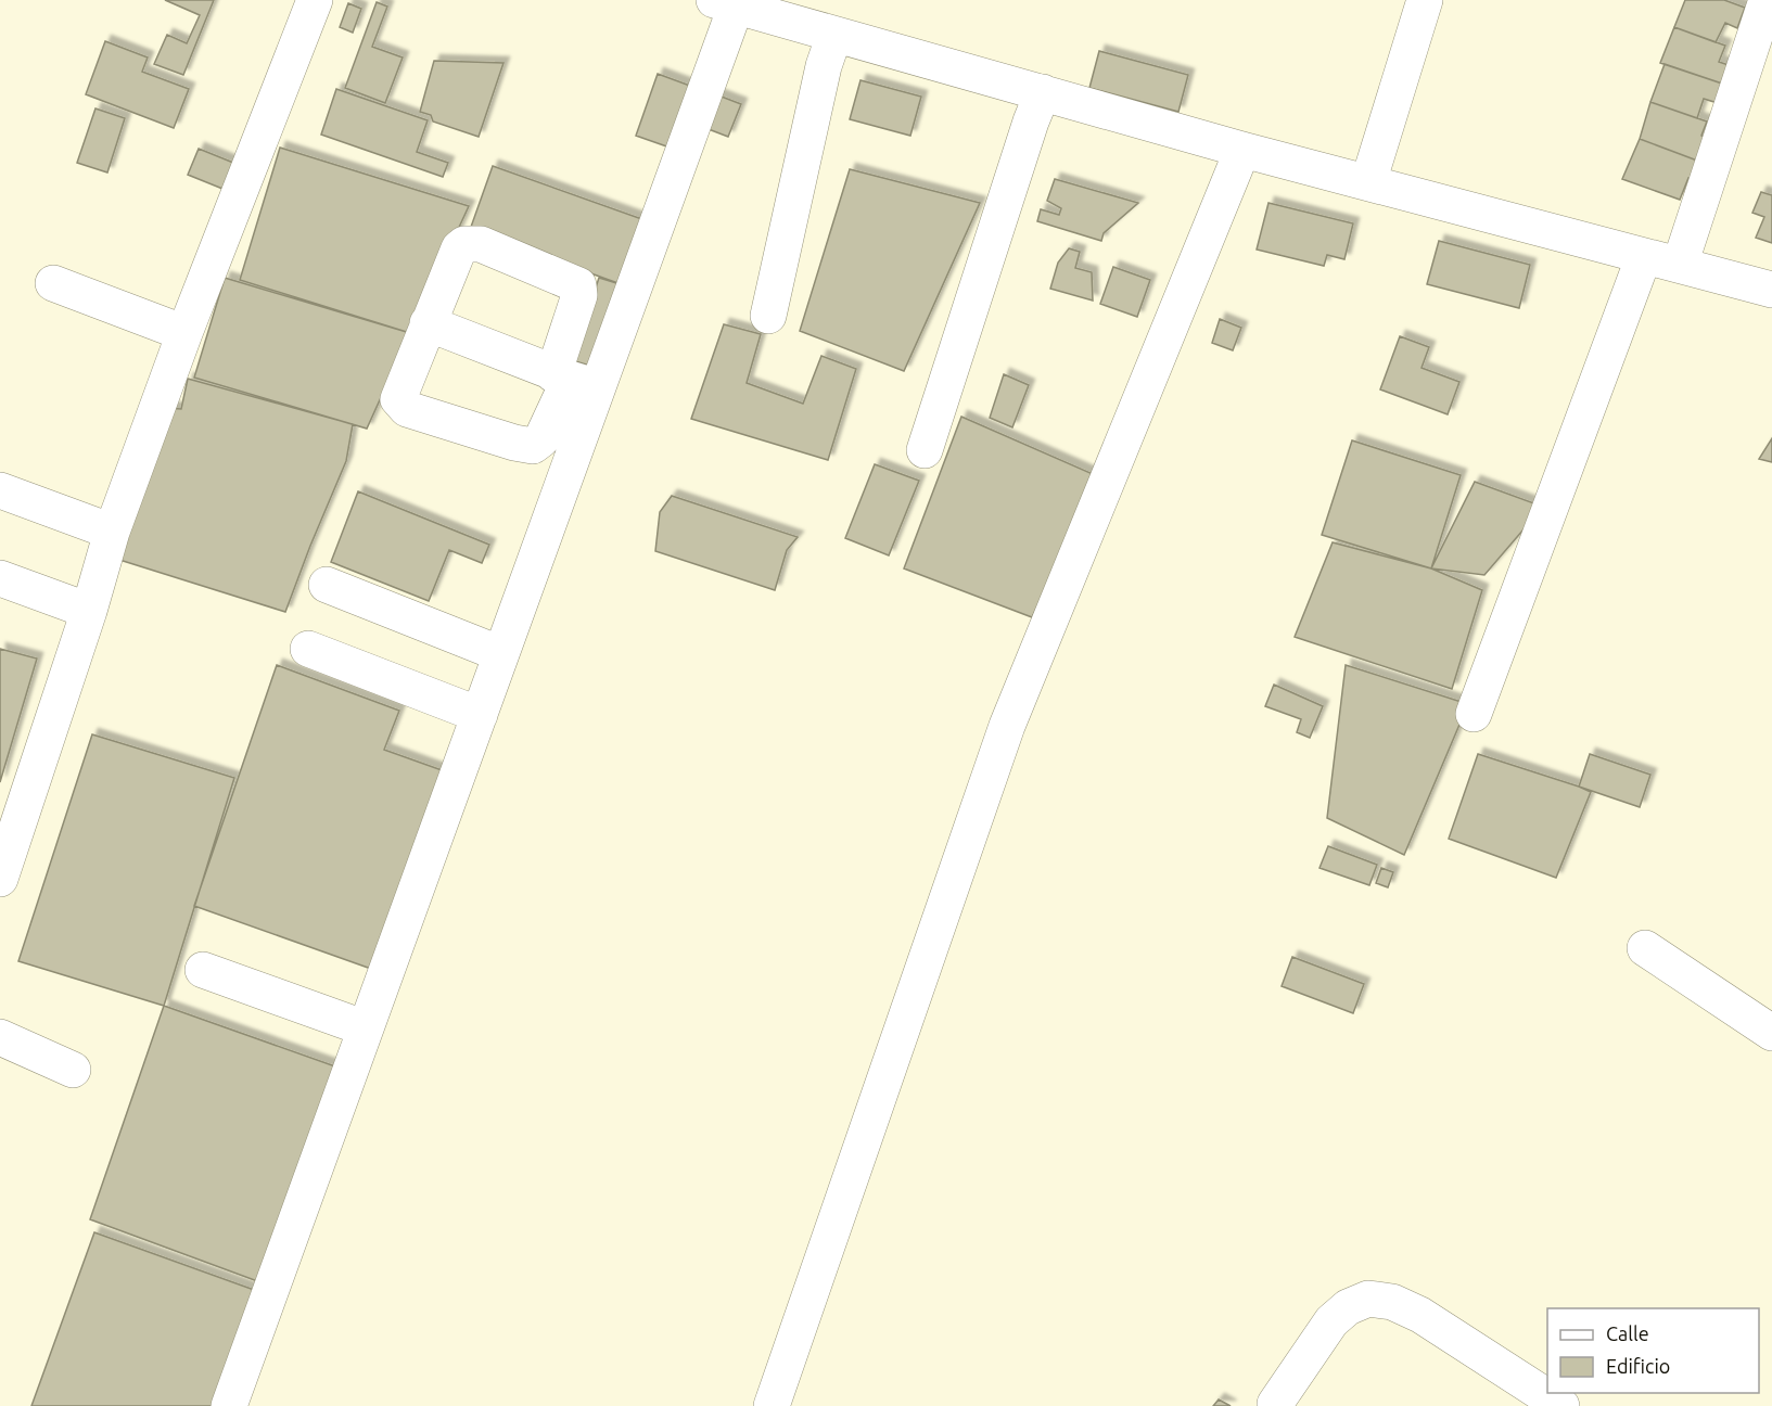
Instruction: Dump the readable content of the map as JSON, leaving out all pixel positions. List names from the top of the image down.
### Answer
{
  "legend": ["Calle", "Edificio"]
}
